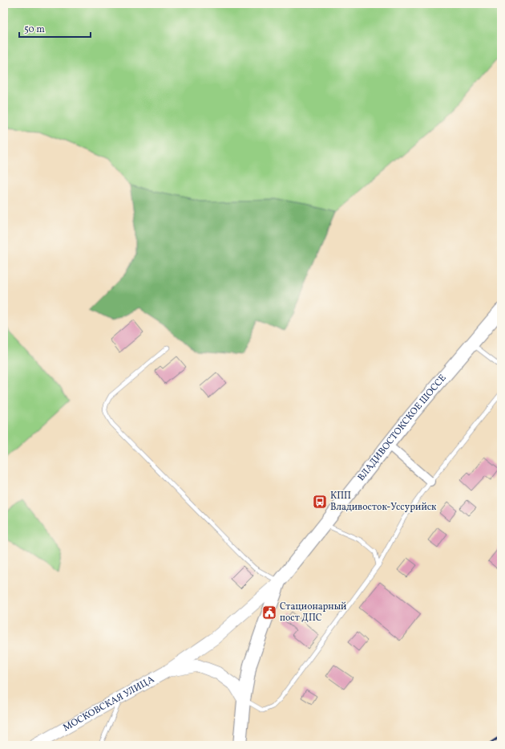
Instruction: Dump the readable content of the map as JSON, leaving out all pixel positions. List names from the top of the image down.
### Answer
{
  "streets": {
    "highway": ["ВЛАДИВОСТОКСКОЕ ШОССЕ"],
    "main road": ["МОСКОВСКАЯ УЛИЦА"]
  },
  "crossings": [
    ["ВЛАДИВОСТОКСКОЕ ШОССЕ", "МОСКОВСКАЯ УЛИЦА"]
  ],
  "places": {
    "bus stop": ["КПП Владивосток-Уссурийск"],
    "public building": ["Стационарный пост ДПС"]
  },
  "scale_bar": "50 m"
}
